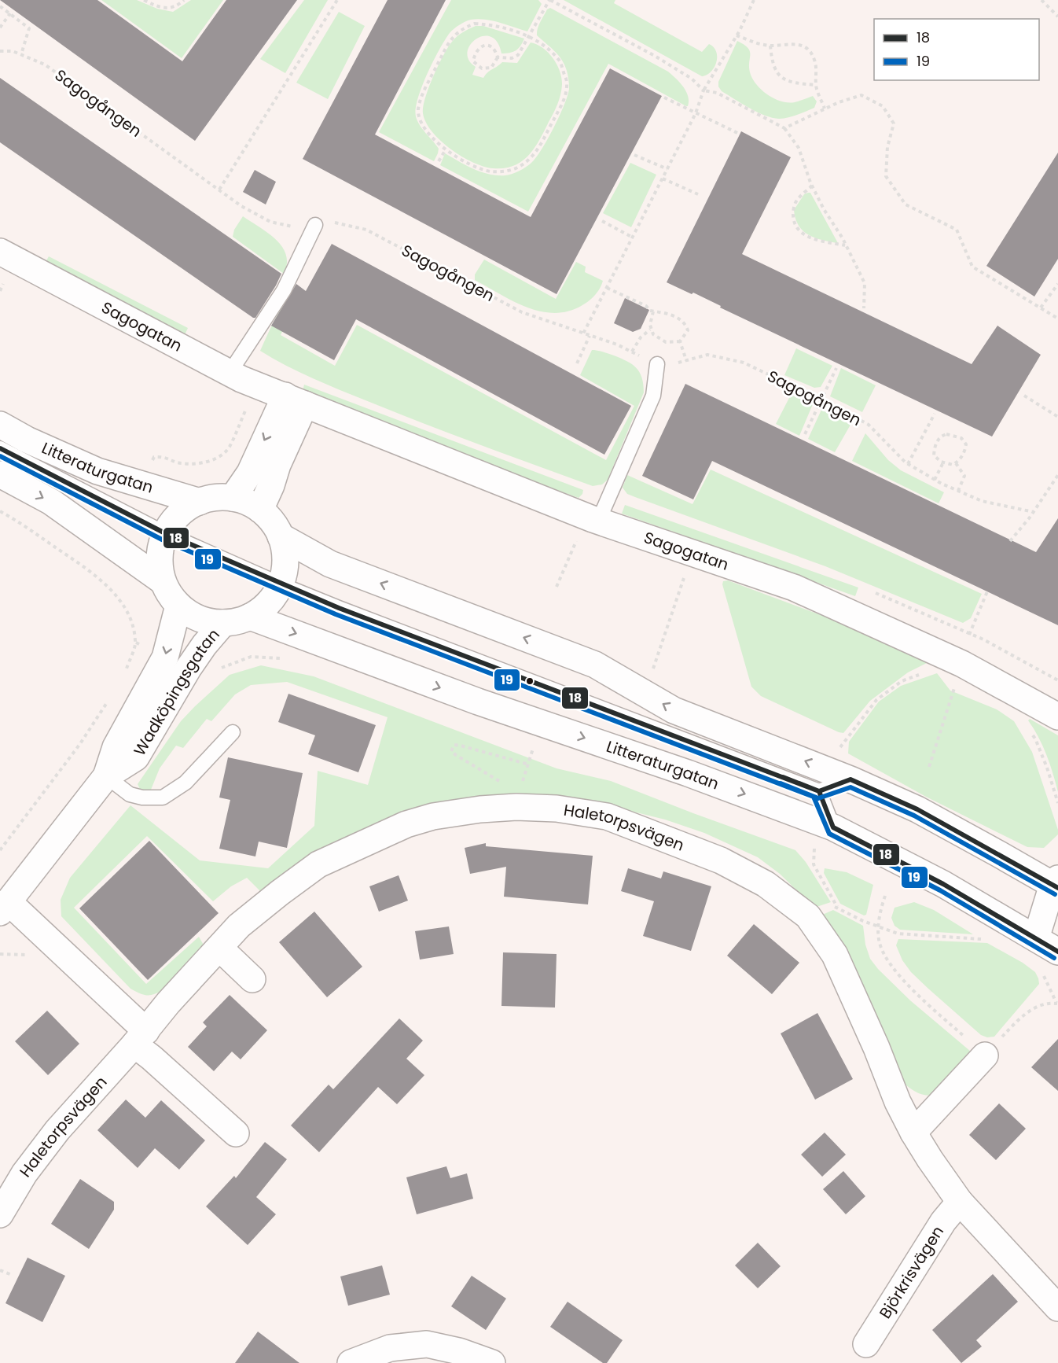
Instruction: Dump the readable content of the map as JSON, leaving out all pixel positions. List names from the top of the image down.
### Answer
{
  "streets": {
    "street": [
      "Sagogatan",
      "Litteraturgatan",
      "Wadköpingsgatan",
      "Haletorpsvägen",
      "Björkrisvägen"
    ],
    "path": ["Sagogången"]
  },
  "crossings": [
    ["Litteraturgatan", "Wadköpingsgatan"]
  ],
  "lines": ["transit line 18", "transit line 19"],
  "legend": ["18", "19"]
}
